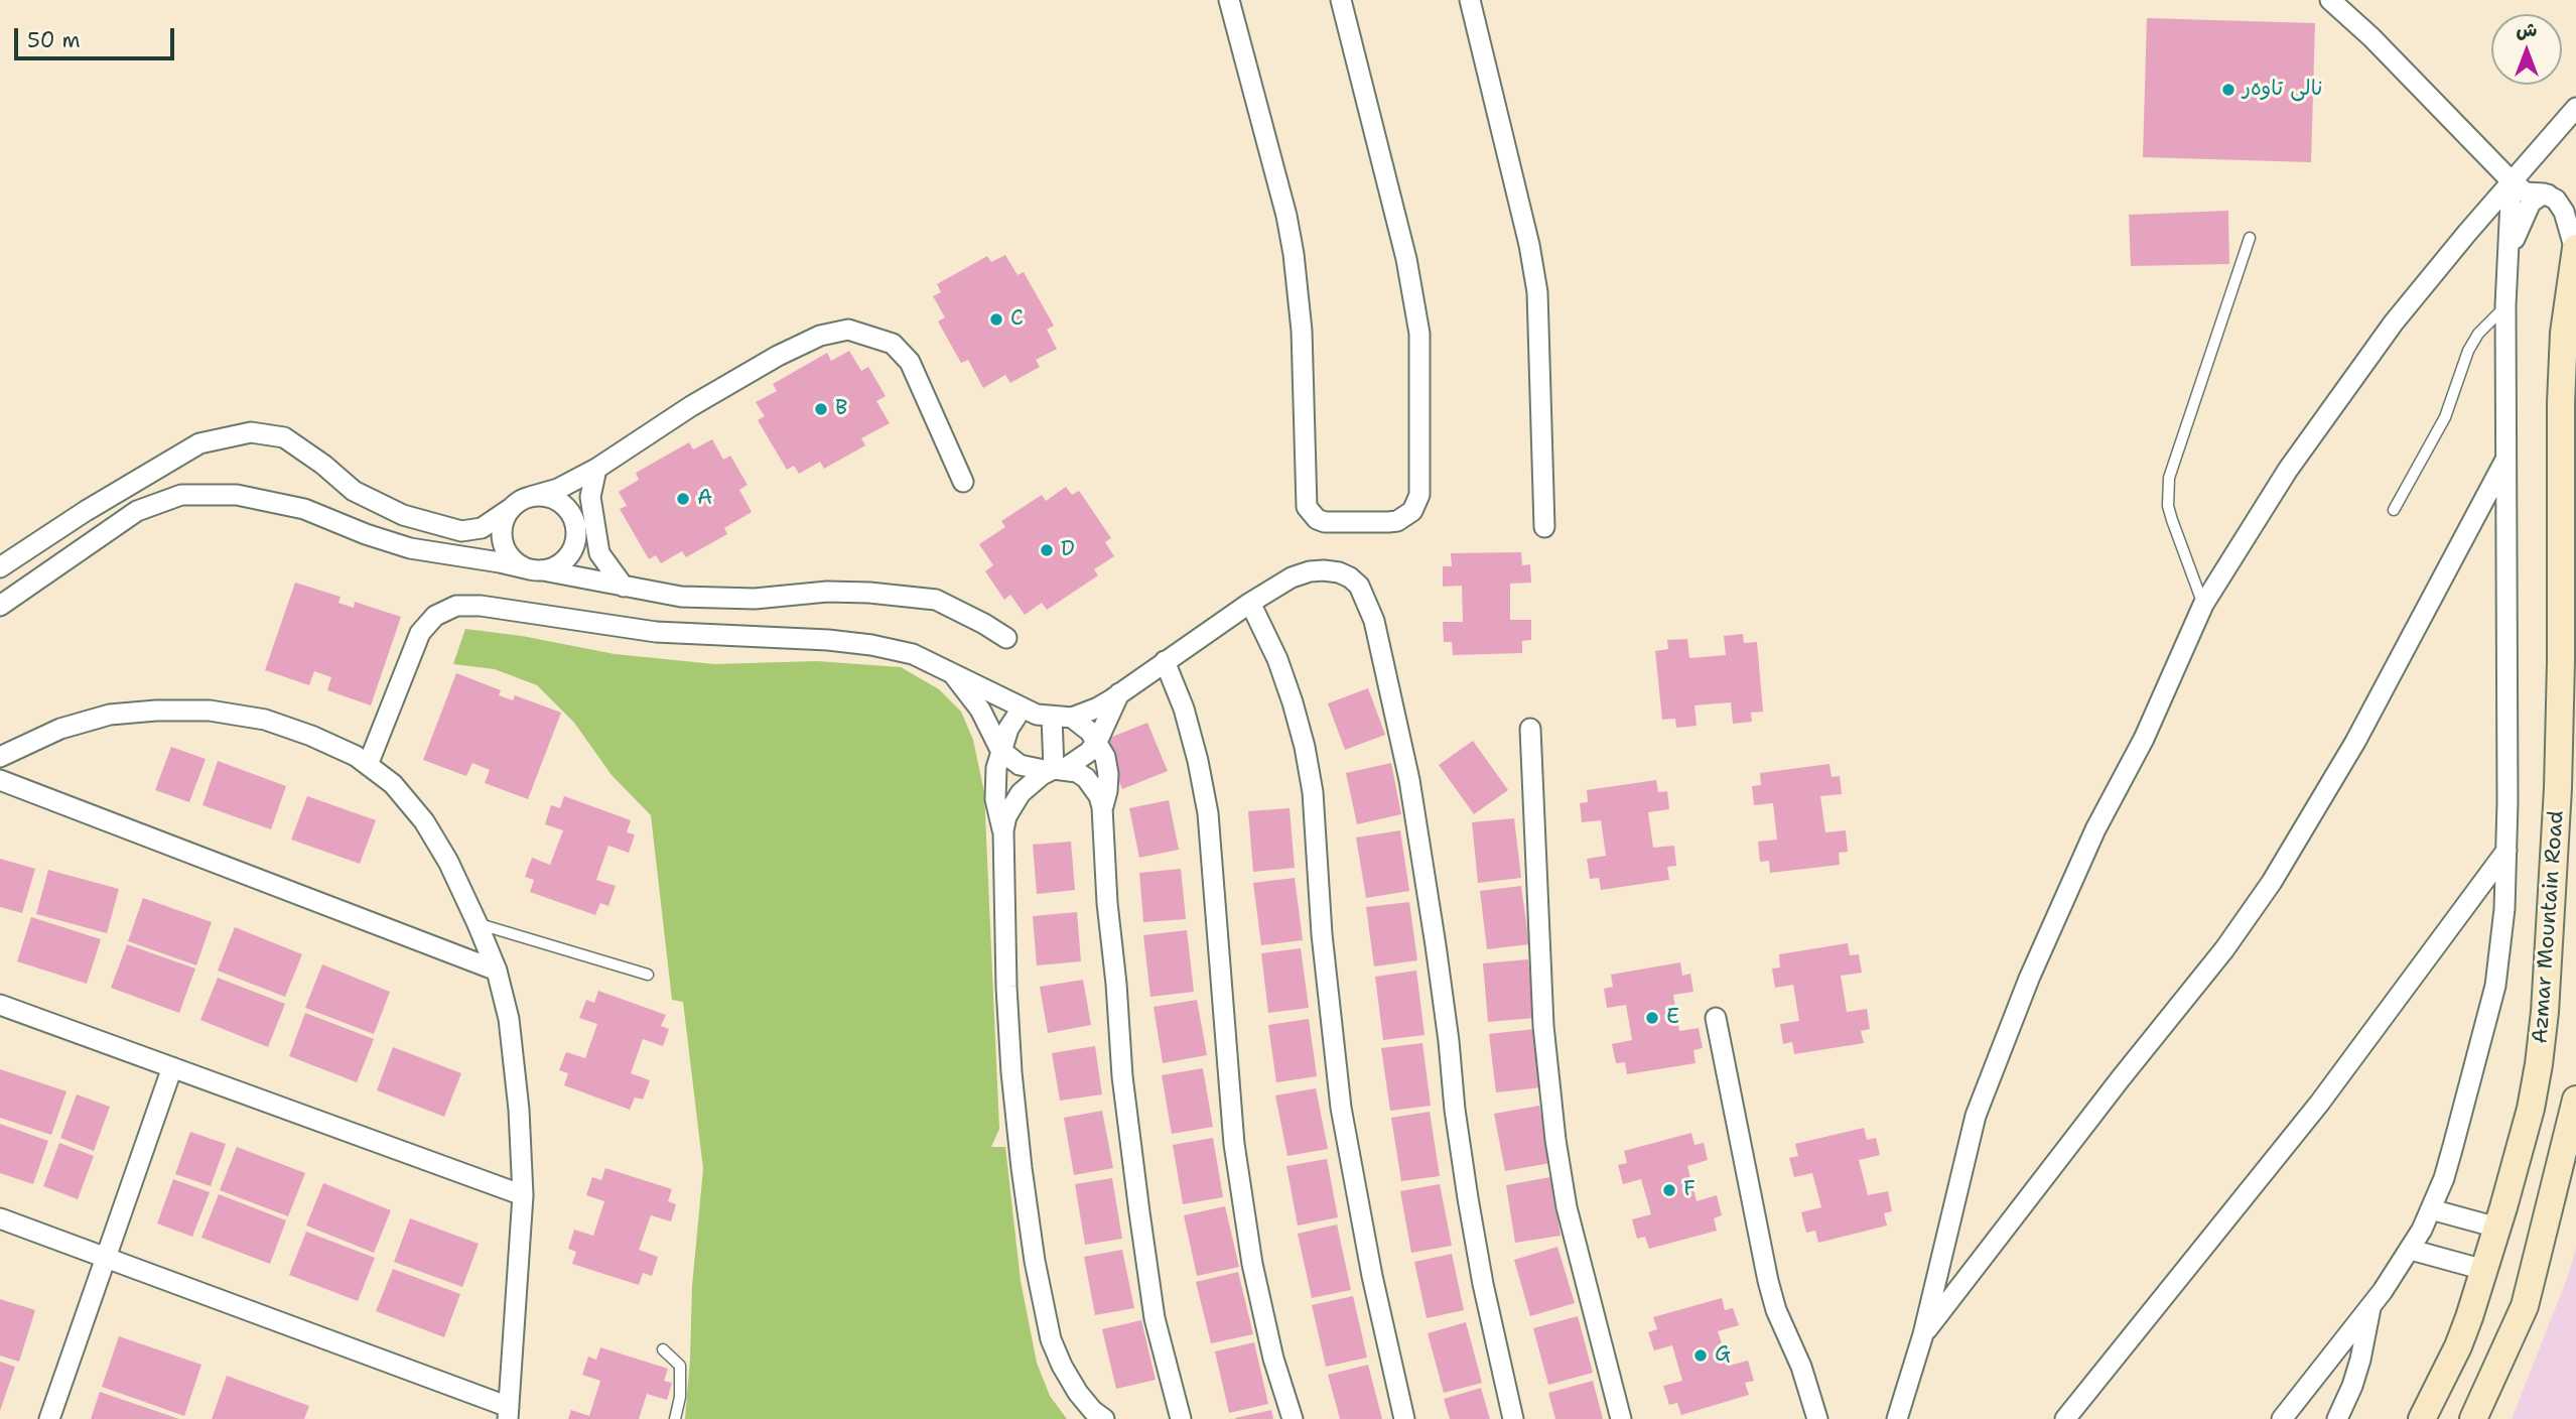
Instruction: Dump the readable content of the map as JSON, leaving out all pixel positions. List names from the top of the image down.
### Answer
{
  "streets": {
    "main road": ["Azmar Mountain Road"]
  },
  "places": [
    "نالی تاوەر",
    "C",
    "B",
    "A",
    "D",
    "E",
    "F",
    "G"
  ],
  "scale_bar": "50 m",
  "north": "top"
}
